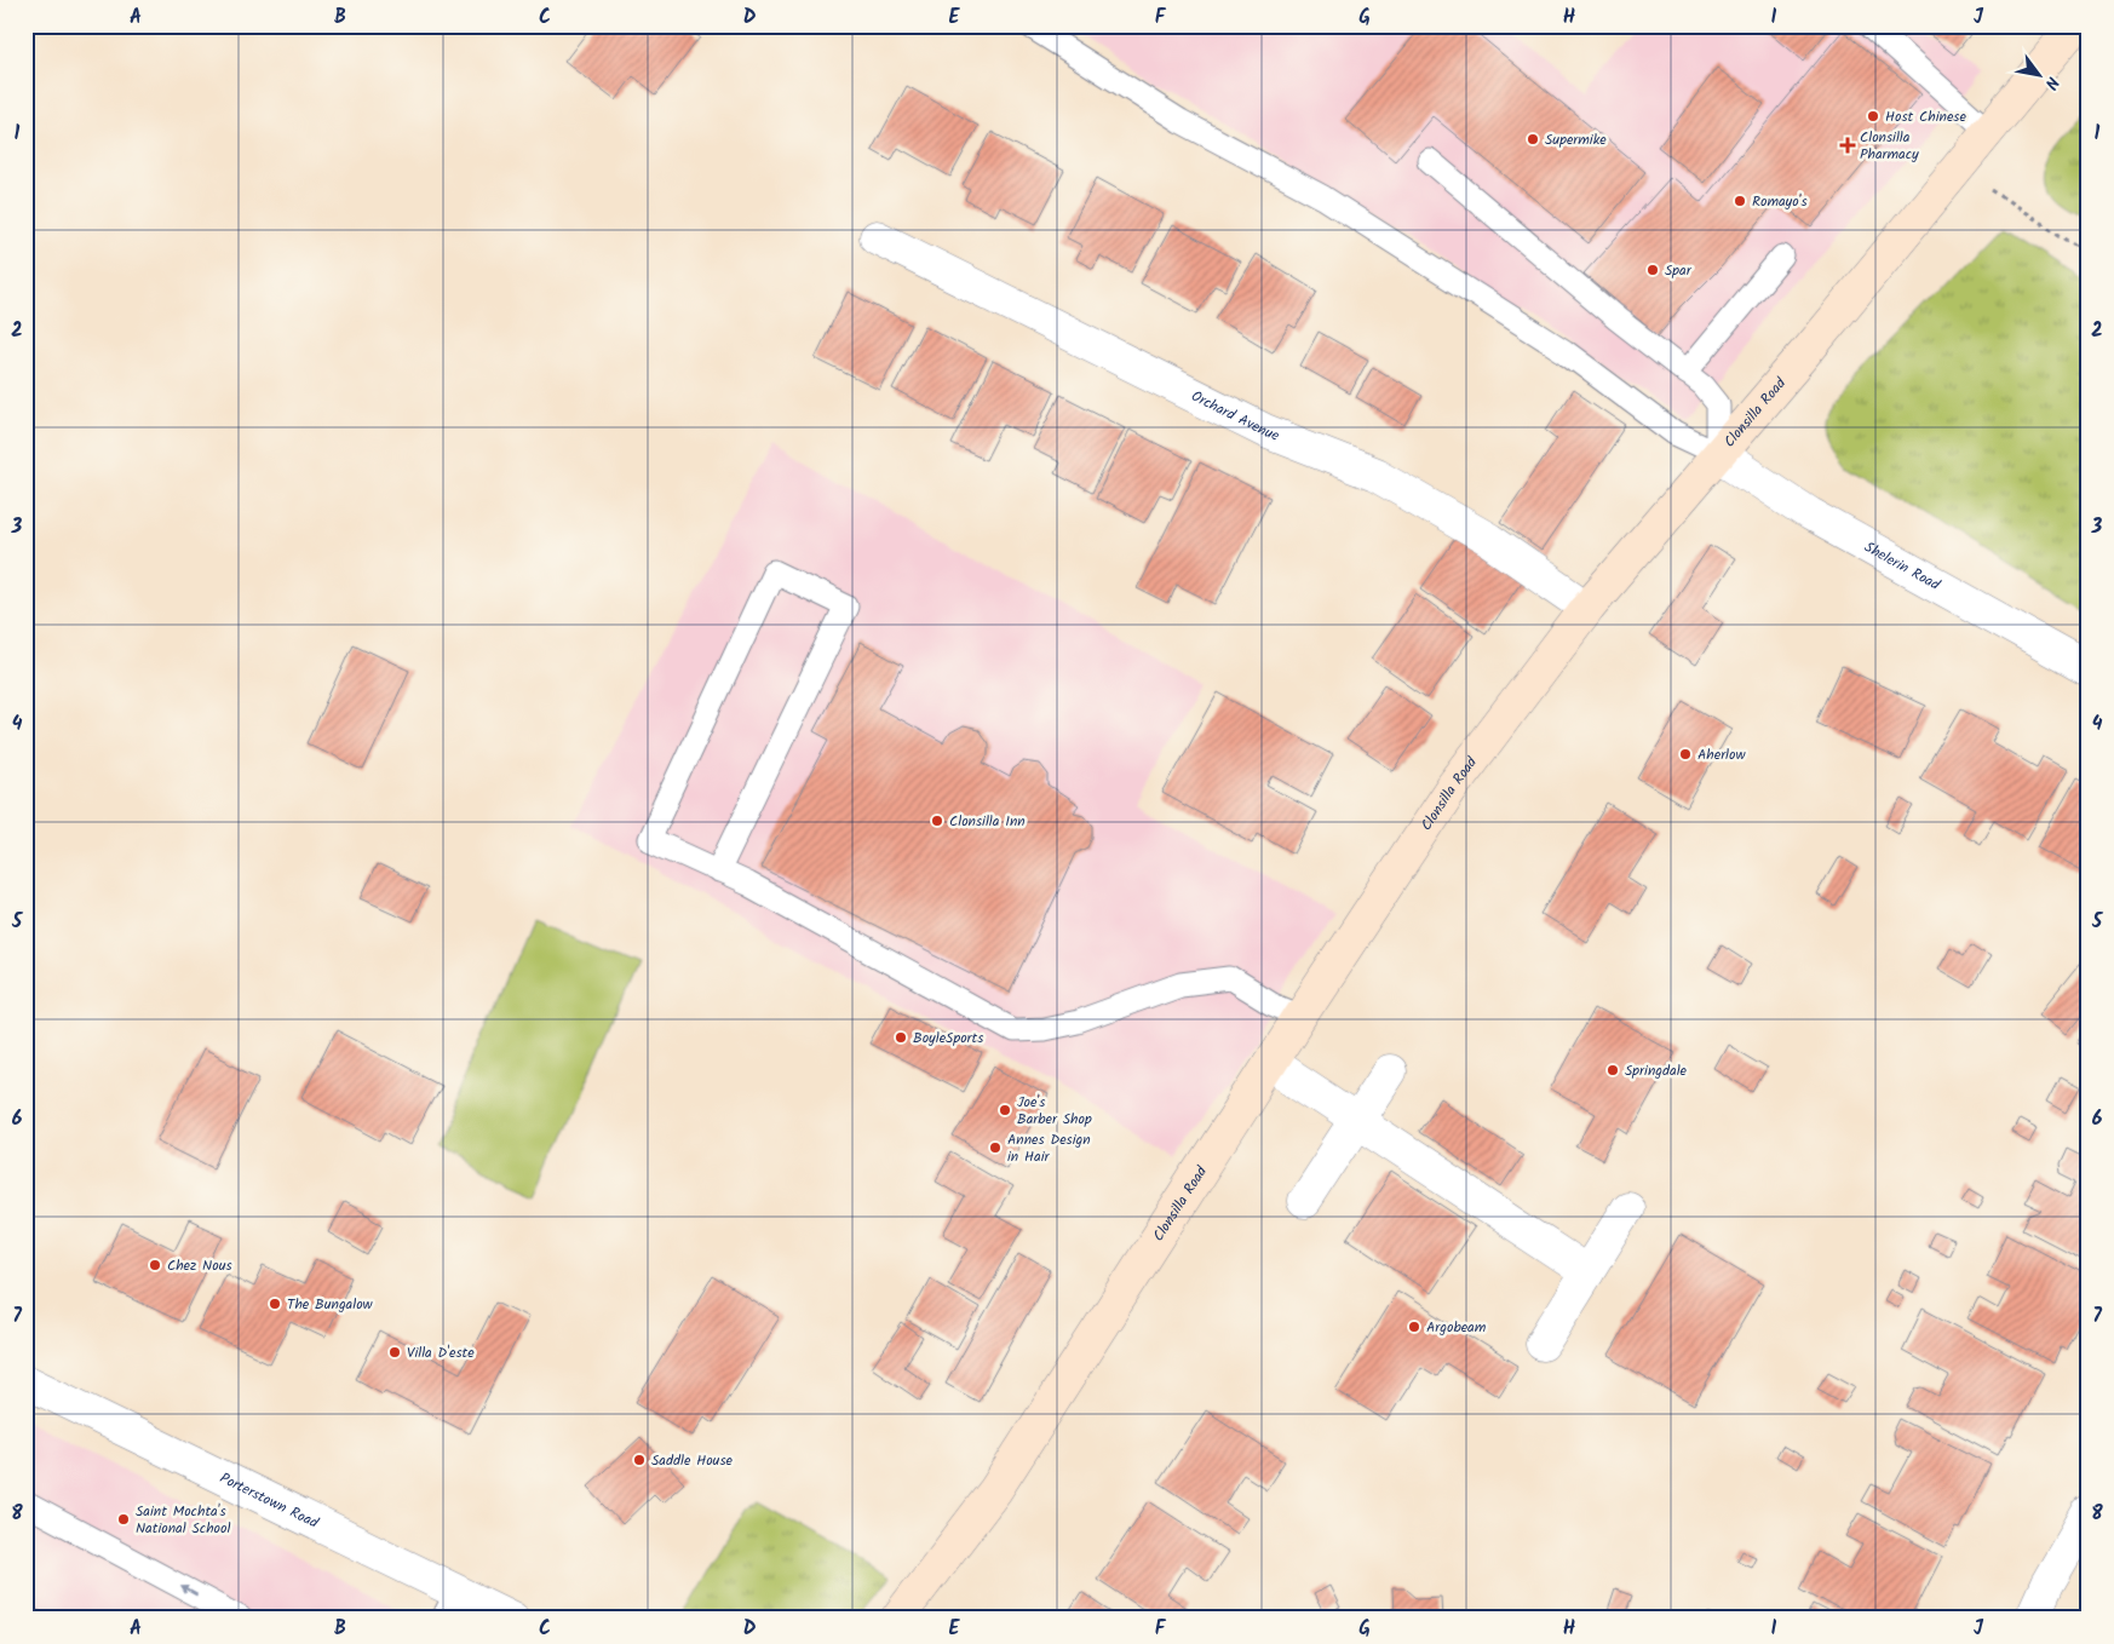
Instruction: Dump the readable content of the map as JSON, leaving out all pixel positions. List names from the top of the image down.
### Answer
{
  "streets": {
    "main road": ["Clonsilla Road"],
    "street": ["Orchard Avenue", "Shelerin Road", "Porterstown Road"]
  },
  "crossings": [
    ["Clonsilla Road", "Orchard Avenue"],
    ["Clonsilla Road", "Shelerin Road"]
  ],
  "places": {
    "other": [
      "Host Chinese",
      "Supermike",
      "Romayo's",
      "Spar",
      "Aherlow",
      "Clonsilla Inn",
      "BoyleSports",
      "Springdale",
      "Joe's Barber Shop",
      "Annes Design in Hair",
      "Chez Nous",
      "The Bungalow",
      "Argobeam",
      "Villa D'este",
      "Saddle House",
      "Saint Mochta's National School"
    ],
    "health": ["Clonsilla Pharmacy"]
  },
  "north": "bottom right",
  "grid": {
    "columns": [
      "A",
      "B",
      "C",
      "D",
      "E",
      "F",
      "G",
      "H",
      "I",
      "J"
    ],
    "rows": [
      "1",
      "2",
      "3",
      "4",
      "5",
      "6",
      "7",
      "8"
    ]
  }
}
